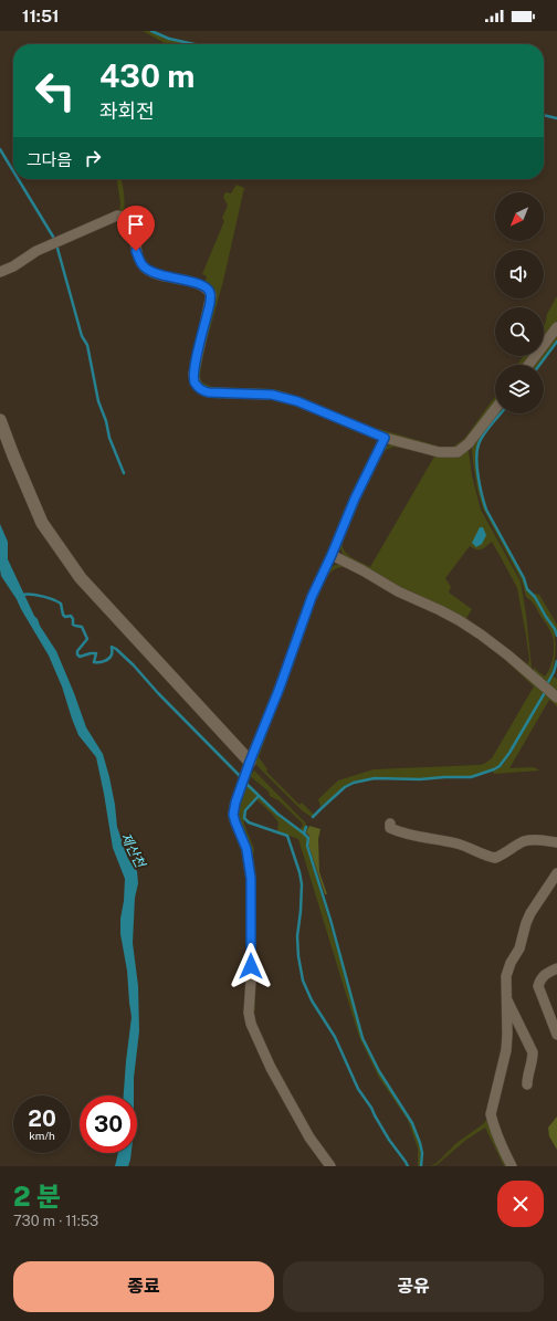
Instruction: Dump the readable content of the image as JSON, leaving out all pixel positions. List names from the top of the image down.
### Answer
{
  "water": ["제산천"],
  "north": "bottom left",
  "page": {
    "status": "11:51",
    "turn": ["430 m", "좌회전"],
    "then": "그다음",
    "speed": "20 km/h",
    "limit": "30",
    "heading": ["2 분", "730 m · 11:53"],
    "buttons": ["종료", "공유"]
  }
}
